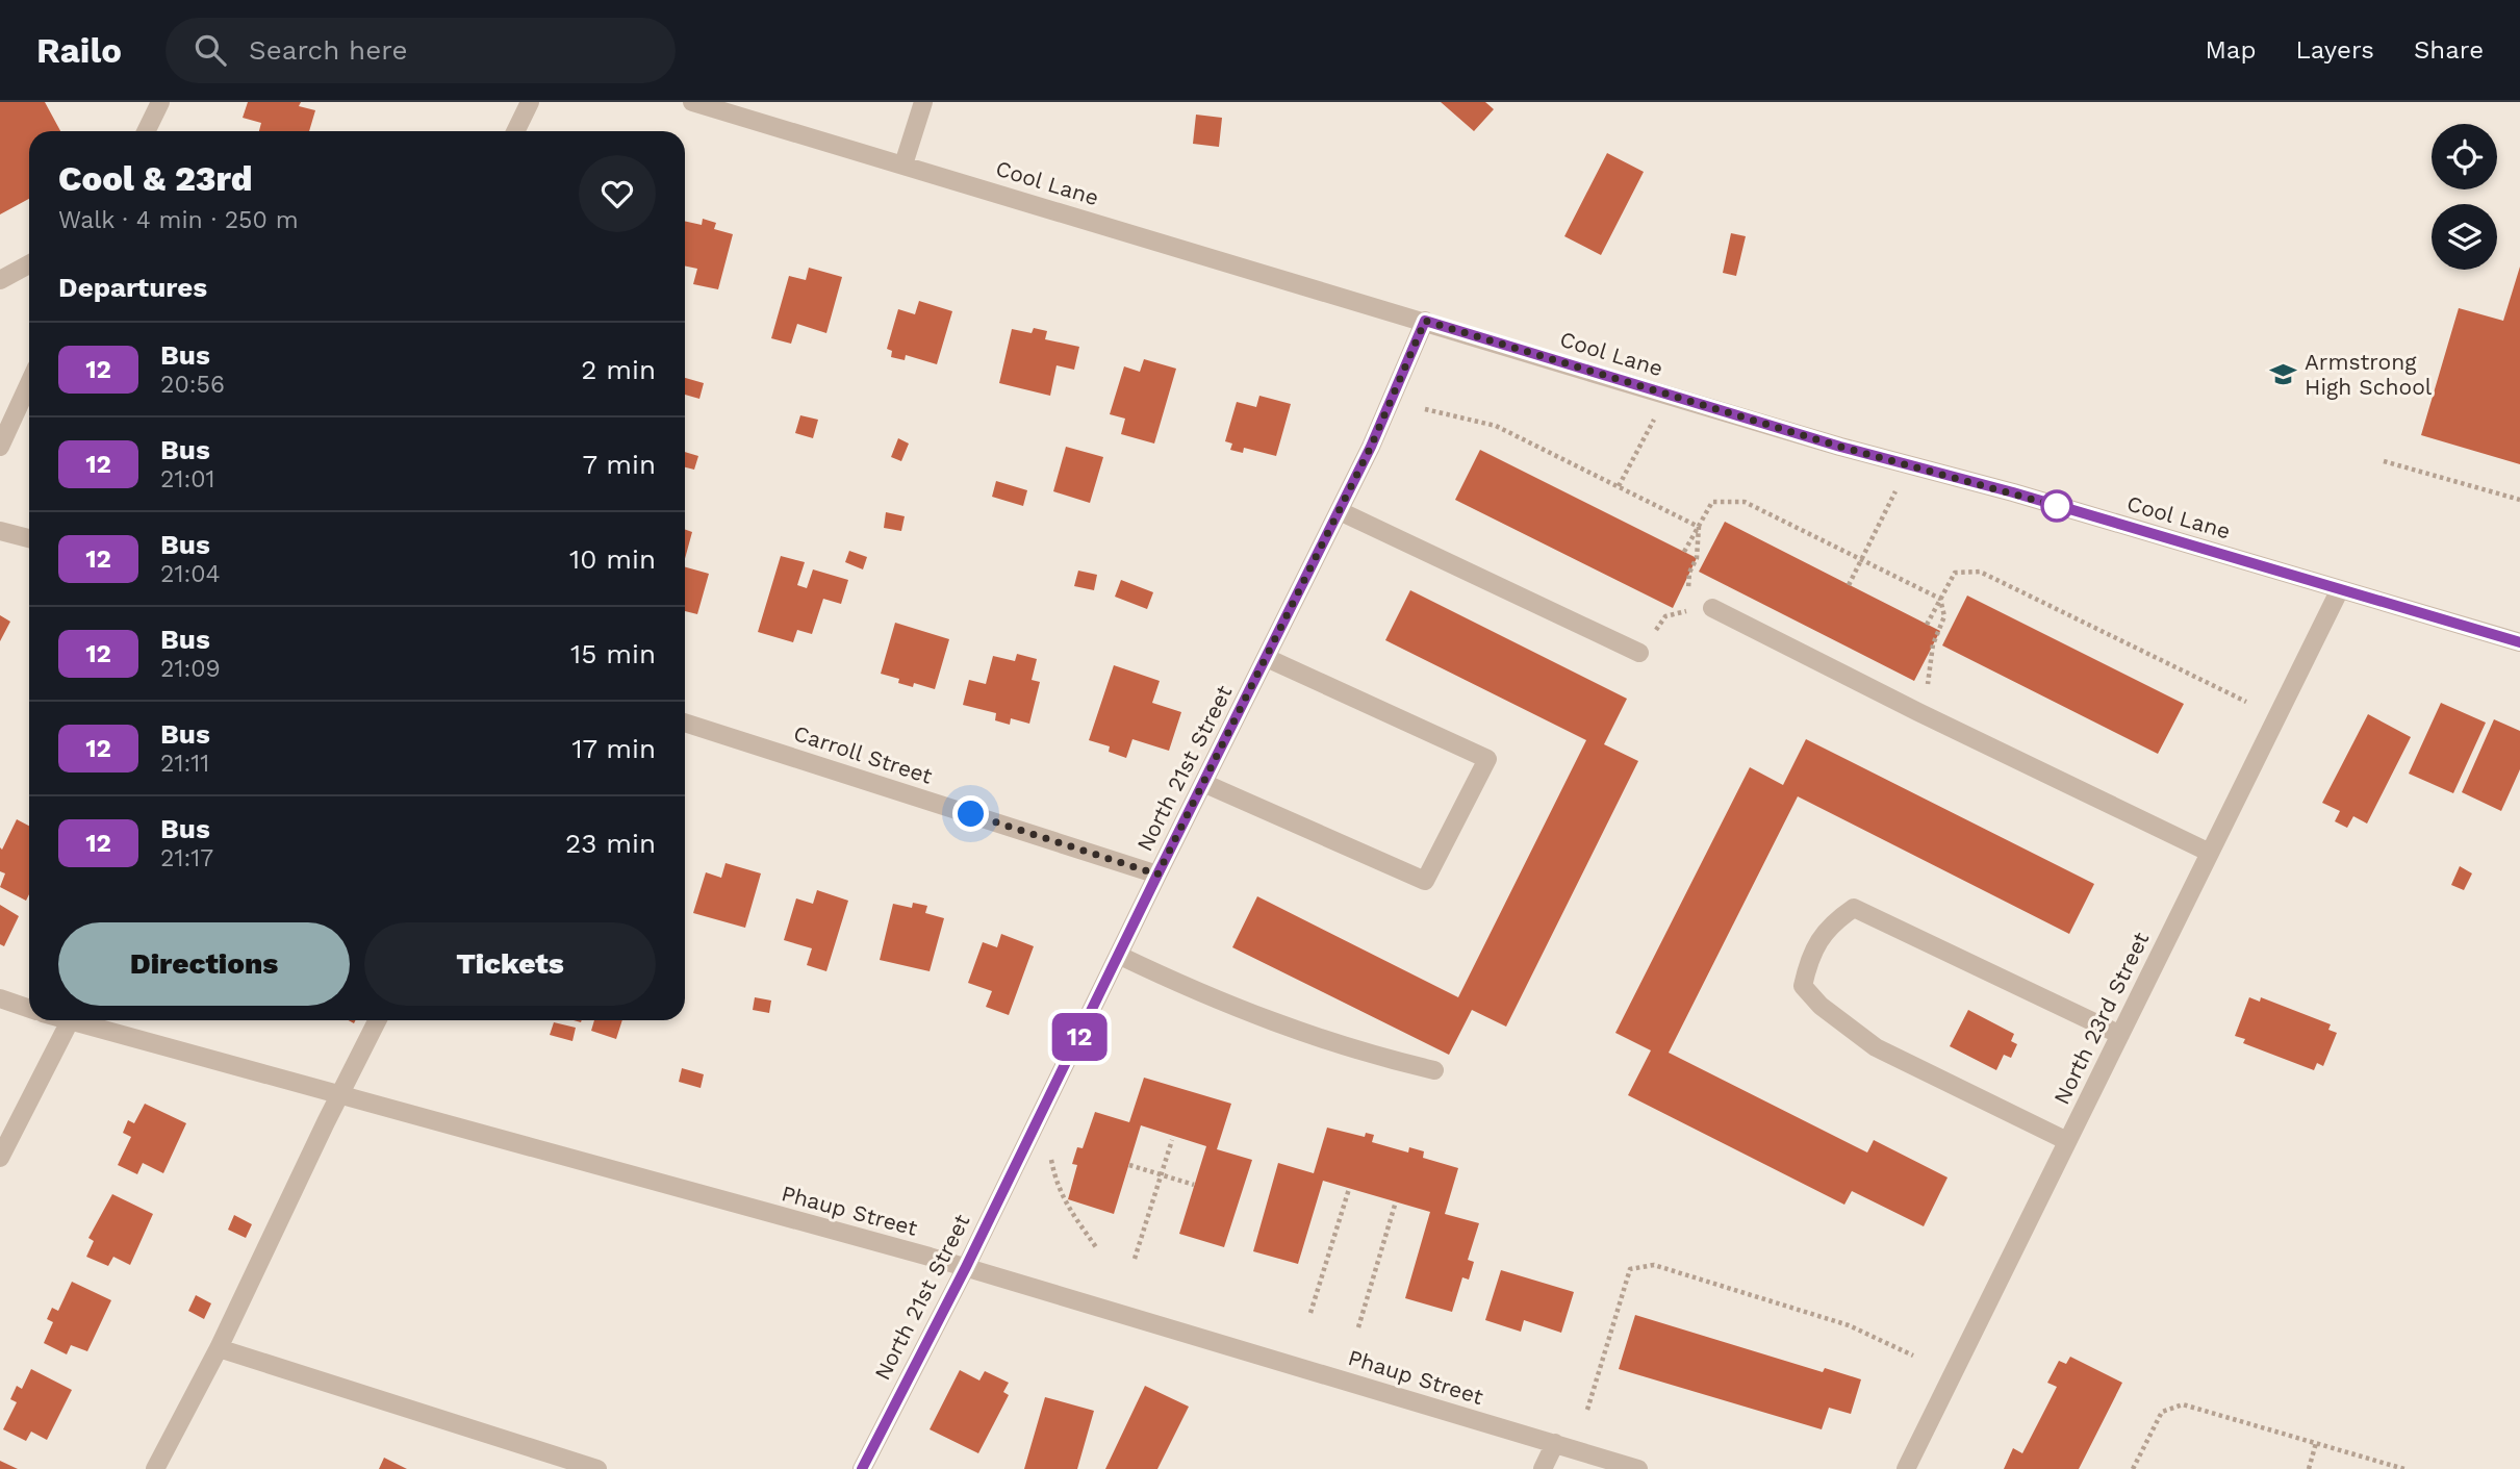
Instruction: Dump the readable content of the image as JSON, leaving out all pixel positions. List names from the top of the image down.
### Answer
{
  "streets": {
    "street": [
      "Cool Lane",
      "Carroll Street",
      "North 21st Street",
      "North 23rd Street",
      "Phaup Street"
    ]
  },
  "crossings": [
    ["Cool Lane", "North 21st Street"],
    ["Cool Lane", "North 23rd Street"],
    ["Carroll Street", "North 21st Street"],
    ["North 21st Street", "Phaup Street"]
  ],
  "places": {
    "school or university": ["Armstrong High School"]
  },
  "lines": ["bus line 12"],
  "page": {
    "header": "Railo",
    "search": "Search here",
    "nav": ["Map", "Layers", "Share"],
    "on_map": "12",
    "heading": [
      ["Cool & 23rd", "Walk · 4 min · 250 m"],
      "Departures"
    ],
    "list": [
      {
        "mark": "12",
        "name": "Bus",
        "note": "20:56",
        "value": "2 min"
      },
      {
        "mark": "12",
        "name": "Bus",
        "note": "21:01",
        "value": "7 min"
      },
      {
        "mark": "12",
        "name": "Bus",
        "note": "21:04",
        "value": "10 min"
      },
      {
        "mark": "12",
        "name": "Bus",
        "note": "21:09",
        "value": "15 min"
      },
      {
        "mark": "12",
        "name": "Bus",
        "note": "21:11",
        "value": "17 min"
      },
      {
        "mark": "12",
        "name": "Bus",
        "note": "21:17",
        "value": "23 min"
      }
    ],
    "buttons": ["Directions", "Tickets"]
  }
}
